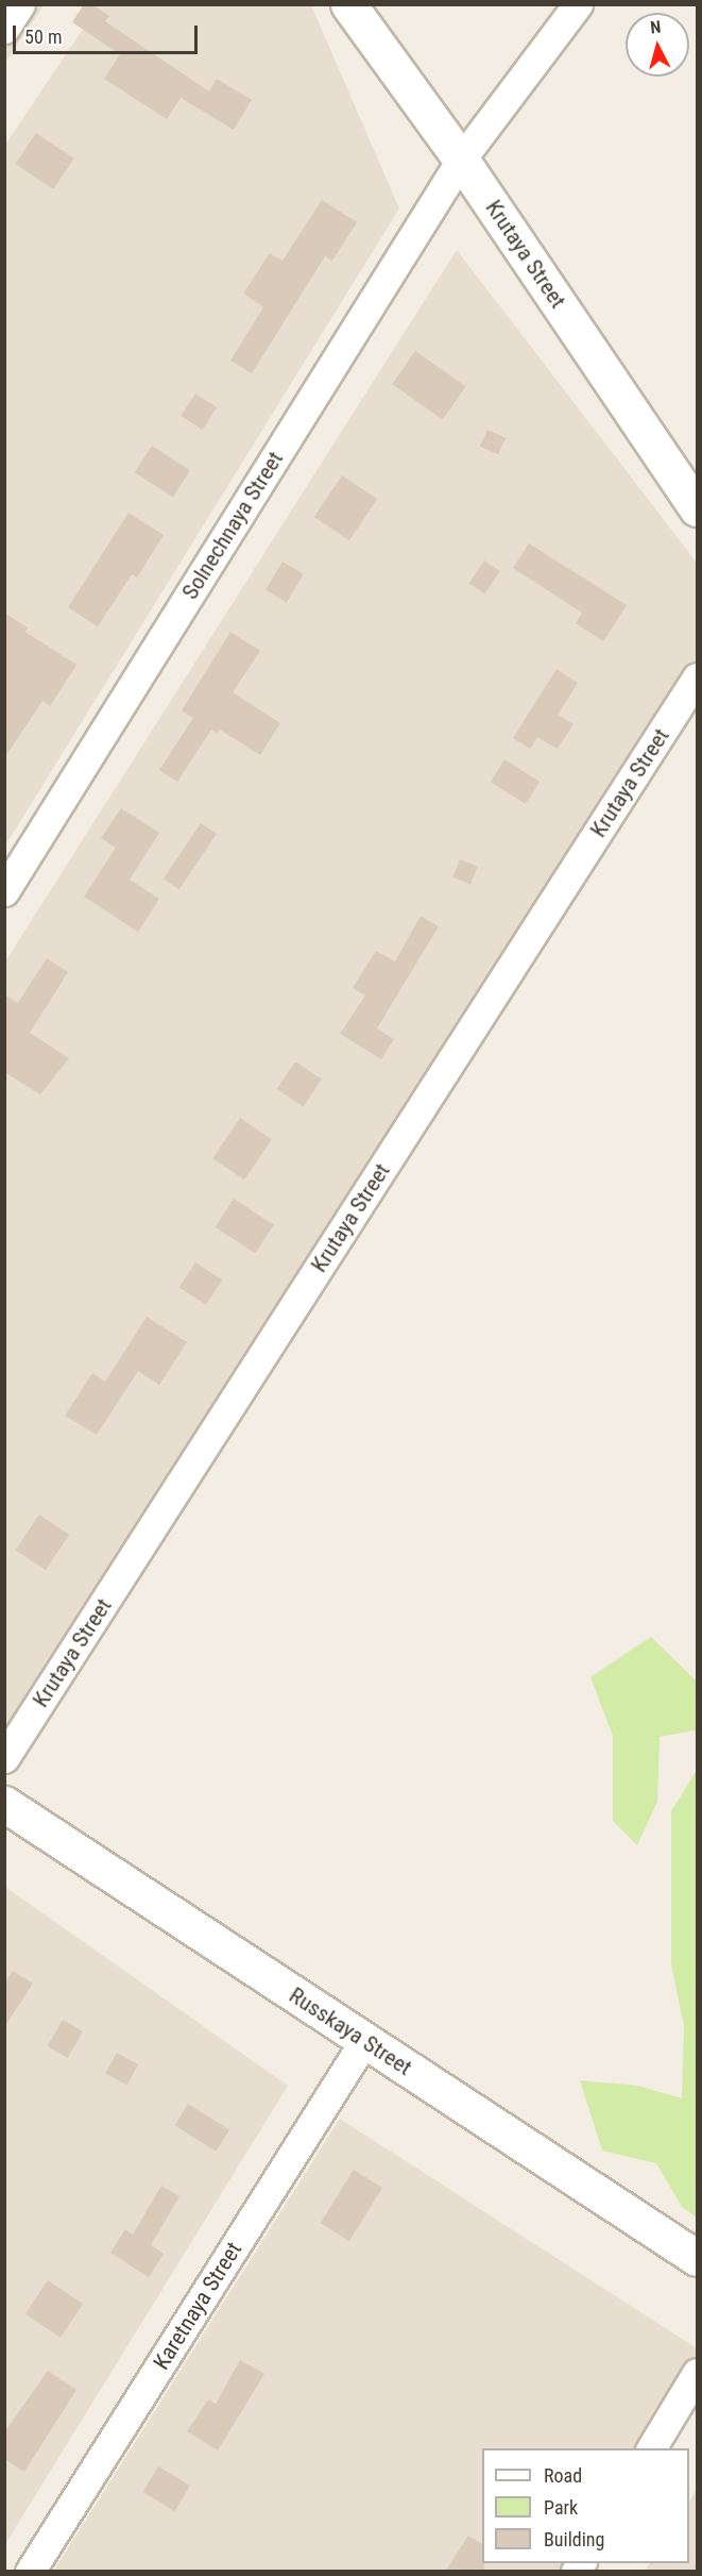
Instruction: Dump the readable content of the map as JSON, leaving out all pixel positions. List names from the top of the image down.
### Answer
{
  "streets": {
    "street": [
      "Krutaya Street",
      "Solnechnaya Street",
      "Russkaya Street",
      "Karetnaya Street"
    ]
  },
  "crossings": [
    ["Krutaya Street", "Solnechnaya Street"],
    ["Russkaya Street", "Karetnaya Street"]
  ],
  "legend": ["Road", "Park", "Building"],
  "scale_bar": "50 m",
  "north": "top"
}
